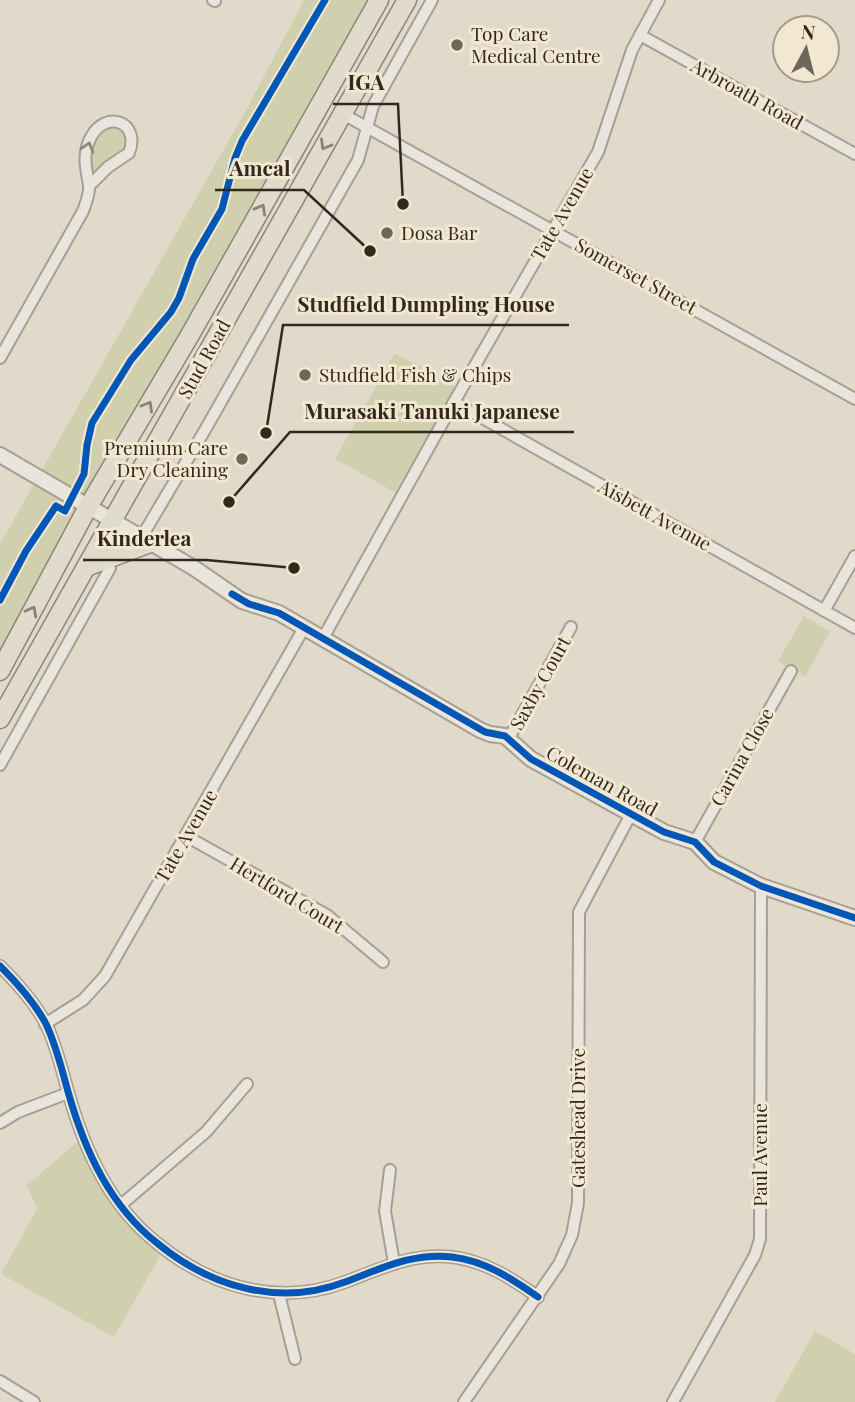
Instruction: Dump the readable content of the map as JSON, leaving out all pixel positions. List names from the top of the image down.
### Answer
{
  "streets": {
    "main road": ["Stud Road"],
    "street": [
      "Arbroath Road",
      "Tate Avenue",
      "Somerset Street",
      "Aisbett Avenue",
      "Saxby Court",
      "Carina Close",
      "Coleman Road",
      "Hertford Court",
      "Gateshead Drive",
      "Paul Avenue"
    ]
  },
  "crossings": [
    ["Arbroath Road", "Tate Avenue"],
    ["Tate Avenue", "Somerset Street"],
    ["Tate Avenue", "Aisbett Avenue"],
    ["Tate Avenue", "Coleman Road"],
    ["Tate Avenue", "Hertford Court"],
    ["Somerset Street", "Stud Road"],
    ["Stud Road", "Coleman Road"],
    ["Saxby Court", "Coleman Road"],
    ["Carina Close", "Coleman Road"],
    ["Coleman Road", "Gateshead Drive"],
    ["Coleman Road", "Paul Avenue"]
  ],
  "places": [
    "Top Care Medical Centre",
    "IGA",
    "Dosa Bar",
    "Amcal",
    "Studfield Fish & Chips",
    "Studfield Dumpling House",
    "Premium Care Dry Cleaning",
    "Murasaki Tanuki Japanese",
    "Kinderlea"
  ],
  "north": "top"
}
